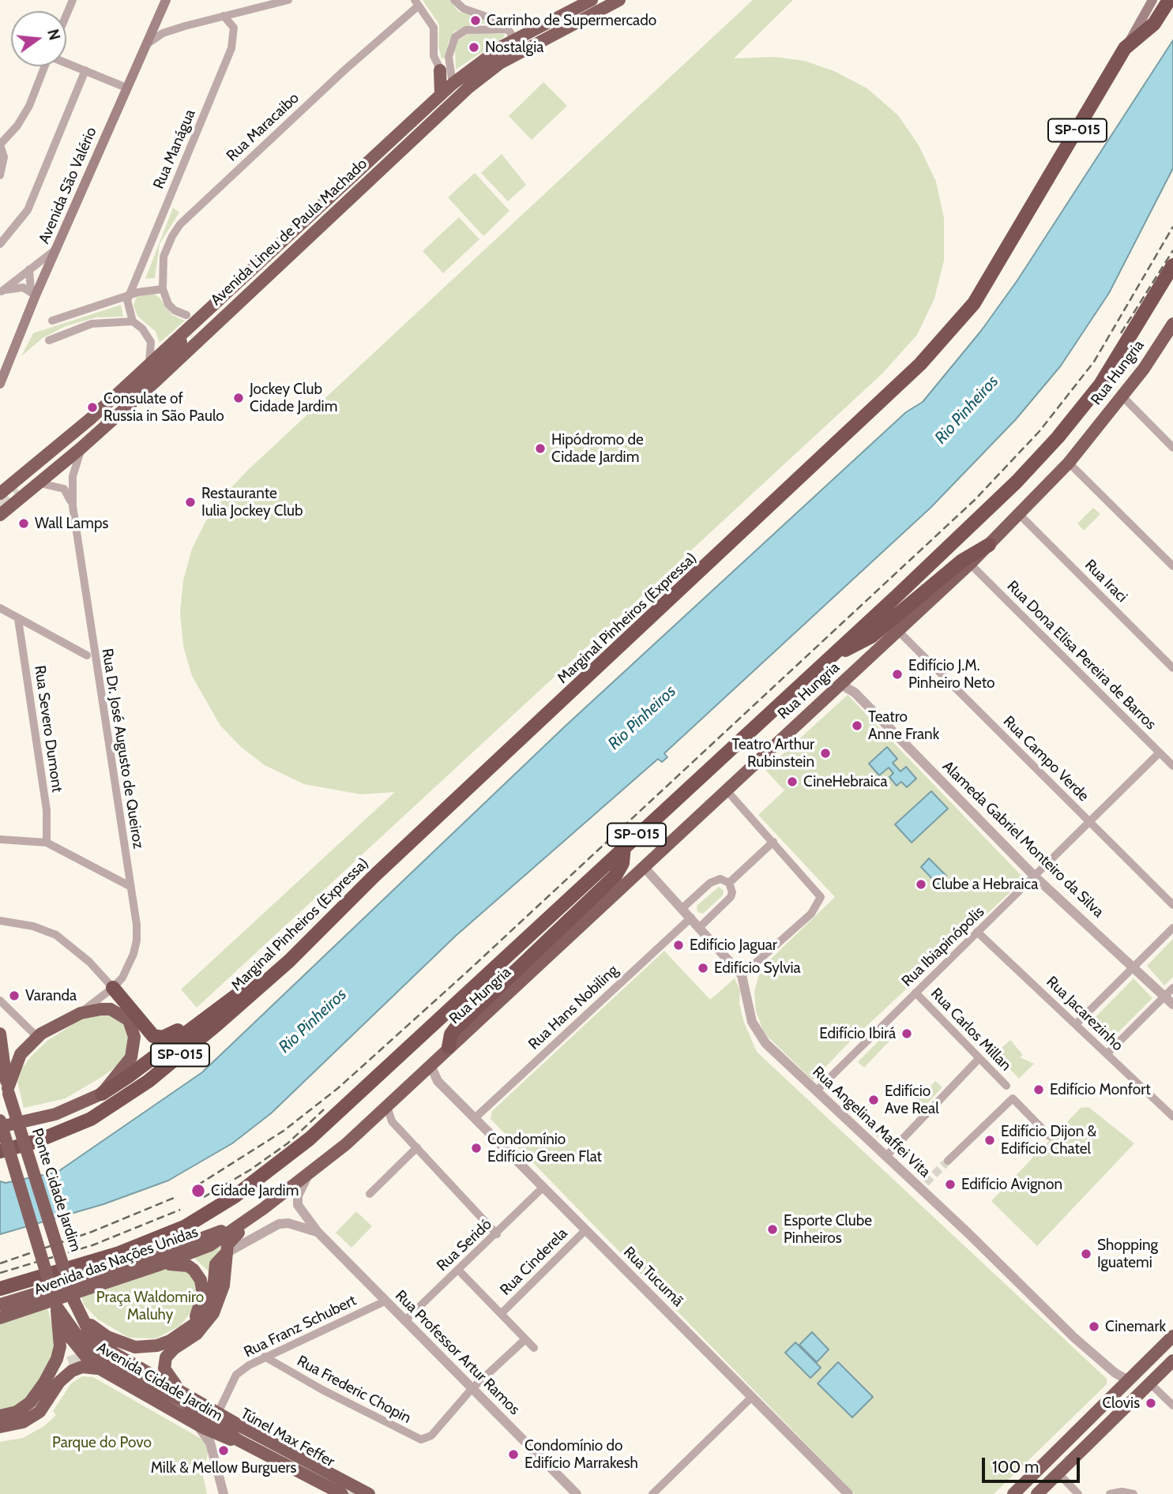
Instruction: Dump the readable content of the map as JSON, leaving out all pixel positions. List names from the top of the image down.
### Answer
{
  "streets": {
    "highway": [
      "SP-015",
      "Avenida Lineu de Paula Machado",
      "Rua Hungria",
      "Marginal Pinheiros (Expressa)",
      "Ponte Cidade Jardim",
      "Avenida das Nações Unidas",
      "Avenida Cidade Jardim",
      "Túnel Max Feffer"
    ],
    "main road": ["Avenida São Valério"],
    "street": [
      "Rua Maracaibo",
      "Rua Manágua",
      "Rua Iraci",
      "Rua Dona Elisa Pereira de Barros",
      "Rua Severo Dumont",
      "Rua Dr. José Augusto de Queiroz",
      "Rua Campo Verde",
      "Alameda Gabriel Monteiro da Silva",
      "Rua Ibiapinópolis",
      "Rua Hans Nobiling",
      "Rua Jacarezinho",
      "Rua Carlos Millan",
      "Rua Angelina Maffei Vita",
      "Rua Seridó",
      "Rua Cinderela",
      "Rua Tucumã",
      "Rua Franz Schubert",
      "Rua Professor Artur Ramos",
      "Rua Frederic Chopin"
    ]
  },
  "crossings": [
    ["Avenida Lineu de Paula Machado", "Rua Dr. José Augusto de Queiroz"],
    ["Rua Hungria", "Rua Iraci"],
    ["Rua Hungria", "Rua Dona Elisa Pereira de Barros"],
    ["Rua Hungria", "Rua Campo Verde"],
    ["Rua Hungria", "Alameda Gabriel Monteiro da Silva"],
    ["Rua Hungria", "Rua Angelina Maffei Vita"],
    ["Rua Hungria", "Avenida das Nações Unidas"],
    ["Rua Hungria", "Rua Tucumã"],
    ["Rua Hungria", "Rua Professor Artur Ramos"],
    ["Rua Dona Elisa Pereira de Barros", "Rua Ibiapinópolis"],
    ["Rua Campo Verde", "Rua Ibiapinópolis"],
    ["Alameda Gabriel Monteiro da Silva", "Rua Ibiapinópolis"],
    ["Rua Ibiapinópolis", "Rua Jacarezinho"],
    ["Rua Ibiapinópolis", "Rua Carlos Millan"],
    ["Rua Ibiapinópolis", "Rua Angelina Maffei Vita"],
    ["Rua Hans Nobiling", "Rua Angelina Maffei Vita"],
    ["Rua Hans Nobiling", "Rua Tucumã"],
    ["Ponte Cidade Jardim", "Avenida Cidade Jardim"],
    ["Rua Seridó", "Rua Tucumã"],
    ["Rua Seridó", "Rua Professor Artur Ramos"],
    ["Rua Cinderela", "Rua Tucumã"],
    ["Rua Franz Schubert", "Rua Professor Artur Ramos"],
    ["Rua Franz Schubert", "Avenida Cidade Jardim"],
    ["Rua Franz Schubert", "Rua Frederic Chopin"],
    ["Rua Professor Artur Ramos", "Rua Frederic Chopin"],
    ["Avenida Cidade Jardim", "Túnel Max Feffer"]
  ],
  "water": ["Rio Pinheiros"],
  "parks": ["Praça Waldomiro Maluhy", "Parque do Povo"],
  "places": [
    "Carrinho de Supermercado",
    "Nostalgia",
    "Jockey Club Cidade Jardim",
    "Consulate of Russia in São Paulo",
    "Hipódromo de Cidade Jardim",
    "Restaurante Iulia Jockey Club",
    "Wall Lamps",
    "Edifício J.M. Pinheiro Neto",
    "Teatro Anne Frank",
    "Teatro Arthur Rubinstein",
    "CineHebraica",
    "Clube a Hebraica",
    "Edifício Jaguar",
    "Edifício Sylvia",
    "Varanda",
    "Edifício Ibirá",
    "Edifício Monfort",
    "Edifício Ave Real",
    "Edifício Dijon & Edifício Chatel",
    "Condomínio Edifício Green Flat",
    "Edifício Avignon",
    "Cidade Jardim",
    "Esporte Clube Pinheiros",
    "Shopping Iguatemi",
    "Cinemark",
    "Clovis",
    "Milk & Mellow Burguers",
    "Condomínio do Edifício Marrakesh"
  ],
  "scale_bar": "100 m",
  "north": "right"
}
